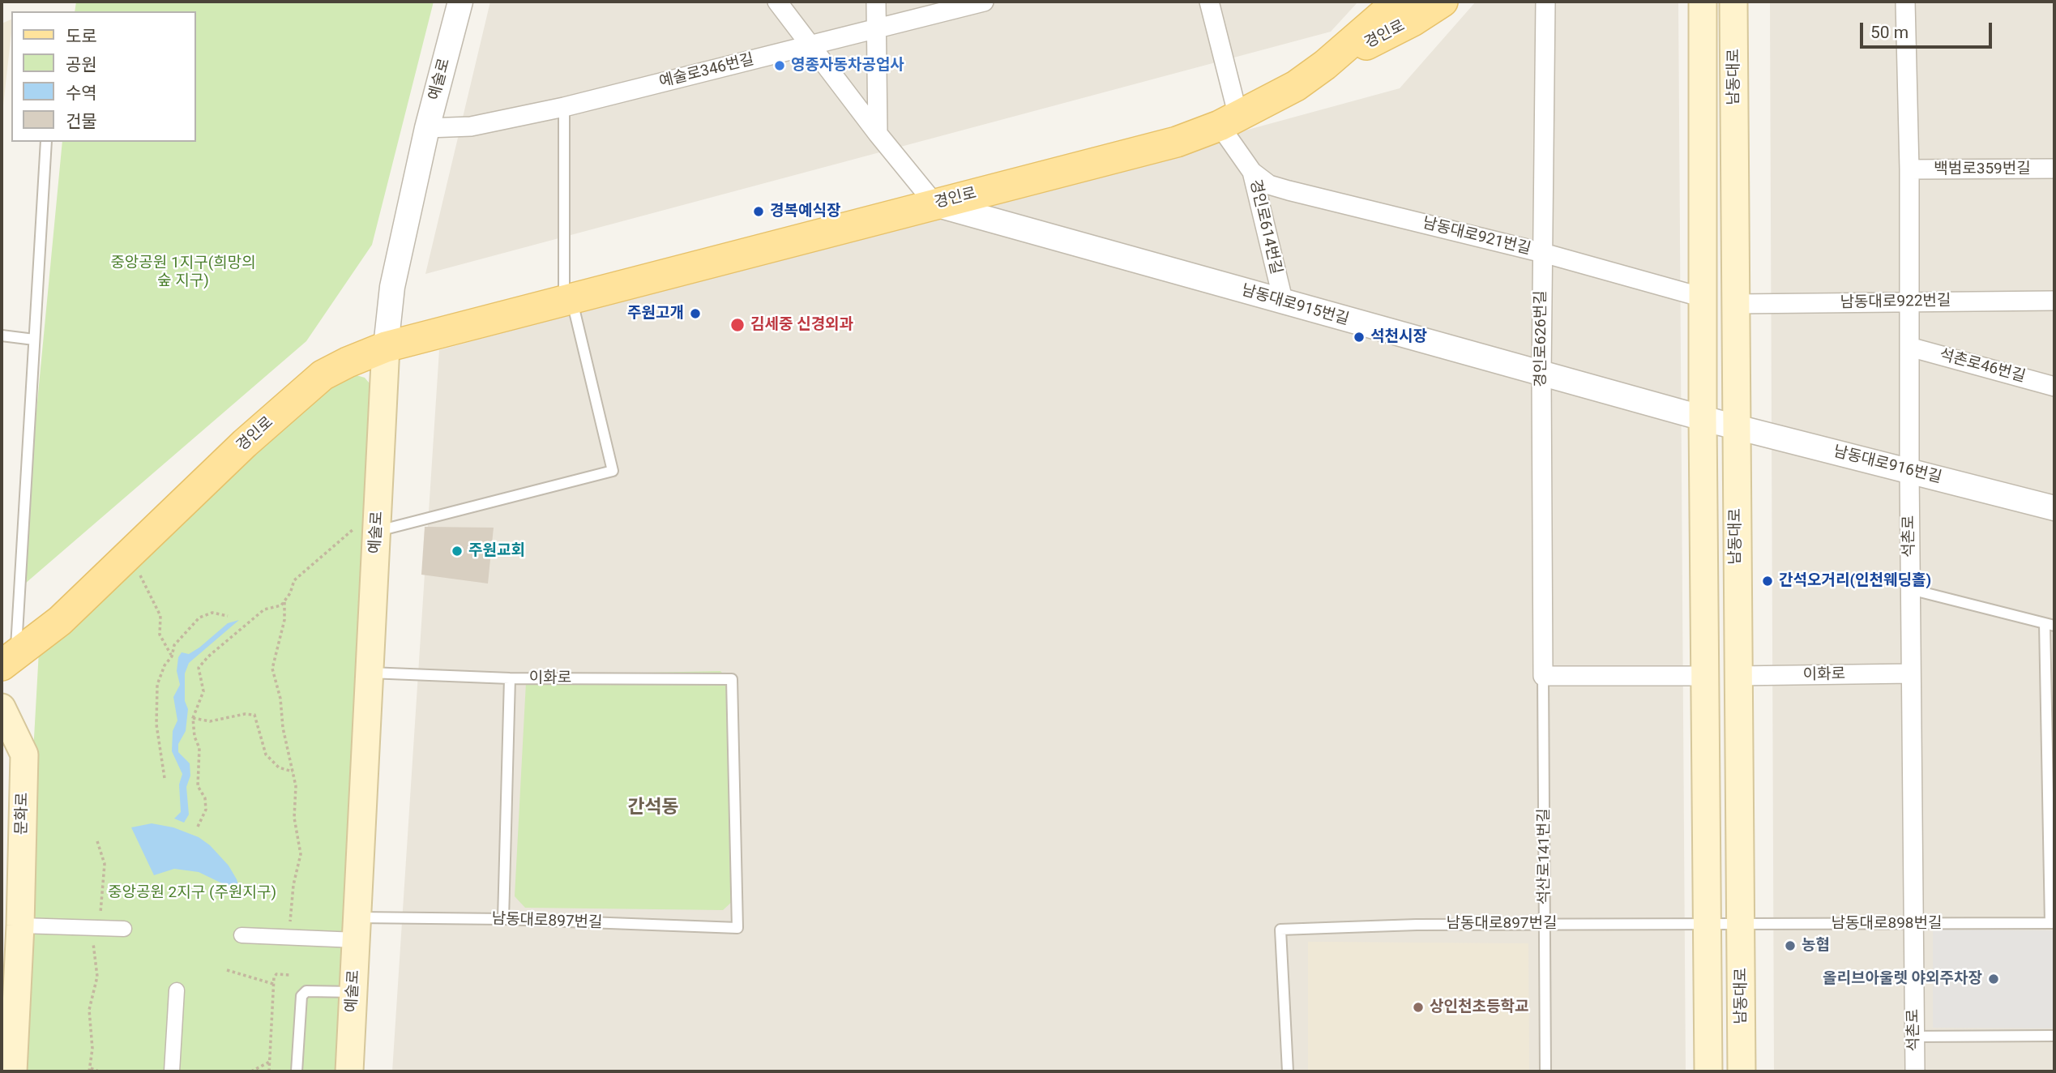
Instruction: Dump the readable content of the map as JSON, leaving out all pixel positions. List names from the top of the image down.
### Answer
{
  "streets": {
    "main road": [
      "경인로",
      "남동대로",
      "예술로",
      "문화로"
    ],
    "street": [
      "예술로346번길",
      "백범로359번길",
      "경인로614번길",
      "남동대로921번길",
      "남동대로922번길",
      "남동대로915번길",
      "경인로626번길",
      "석촌로46번길",
      "남동대로916번길",
      "석촌로",
      "이화로"
    ],
    "lane": ["석산로141번길", "남동대로897번길", "남동대로898번길"]
  },
  "crossings": [
    ["경인로", "예술로"],
    ["경인로", "경인로614번길"],
    ["경인로", "남동대로915번길"],
    ["예술로346번길", "예술로"],
    ["남동대로", "남동대로922번길"],
    ["남동대로", "남동대로915번길"],
    ["남동대로", "남동대로916번길"],
    ["남동대로", "이화로"],
    ["남동대로", "남동대로897번길"],
    ["남동대로", "남동대로898번길"],
    ["예술로", "이화로"],
    ["예술로", "남동대로897번길"],
    ["백범로359번길", "석촌로"],
    ["경인로614번길", "남동대로921번길"],
    ["경인로614번길", "남동대로915번길"],
    ["남동대로921번길", "경인로626번길"],
    ["남동대로922번길", "석촌로"],
    ["남동대로915번길", "경인로626번길"],
    ["남동대로915번길", "남동대로916번길"],
    ["경인로626번길", "석산로141번길"],
    ["석촌로46번길", "석촌로"],
    ["남동대로916번길", "석촌로"],
    ["석촌로", "이화로"],
    ["석촌로", "남동대로898번길"],
    ["이화로", "남동대로897번길"],
    ["석산로141번길", "남동대로897번길"],
    ["남동대로897번길", "남동대로898번길"]
  ],
  "districts": ["간석동"],
  "parks": ["중앙공원 1지구(희망의 숲 지구)", "중앙공원 2지구 (주원지구)"],
  "places": [
    "영종자동차공업사",
    "경복예식장",
    "주원고개",
    "김세중 신경외과",
    "석천시장",
    "주원교회",
    "간석오거리(인천웨딩홀)",
    "농협",
    "올리브아울렛 야외주차장",
    "상인천초등학교"
  ],
  "legend": [
    "도로",
    "공원",
    "수역",
    "건물"
  ],
  "scale_bar": "50 m"
}
